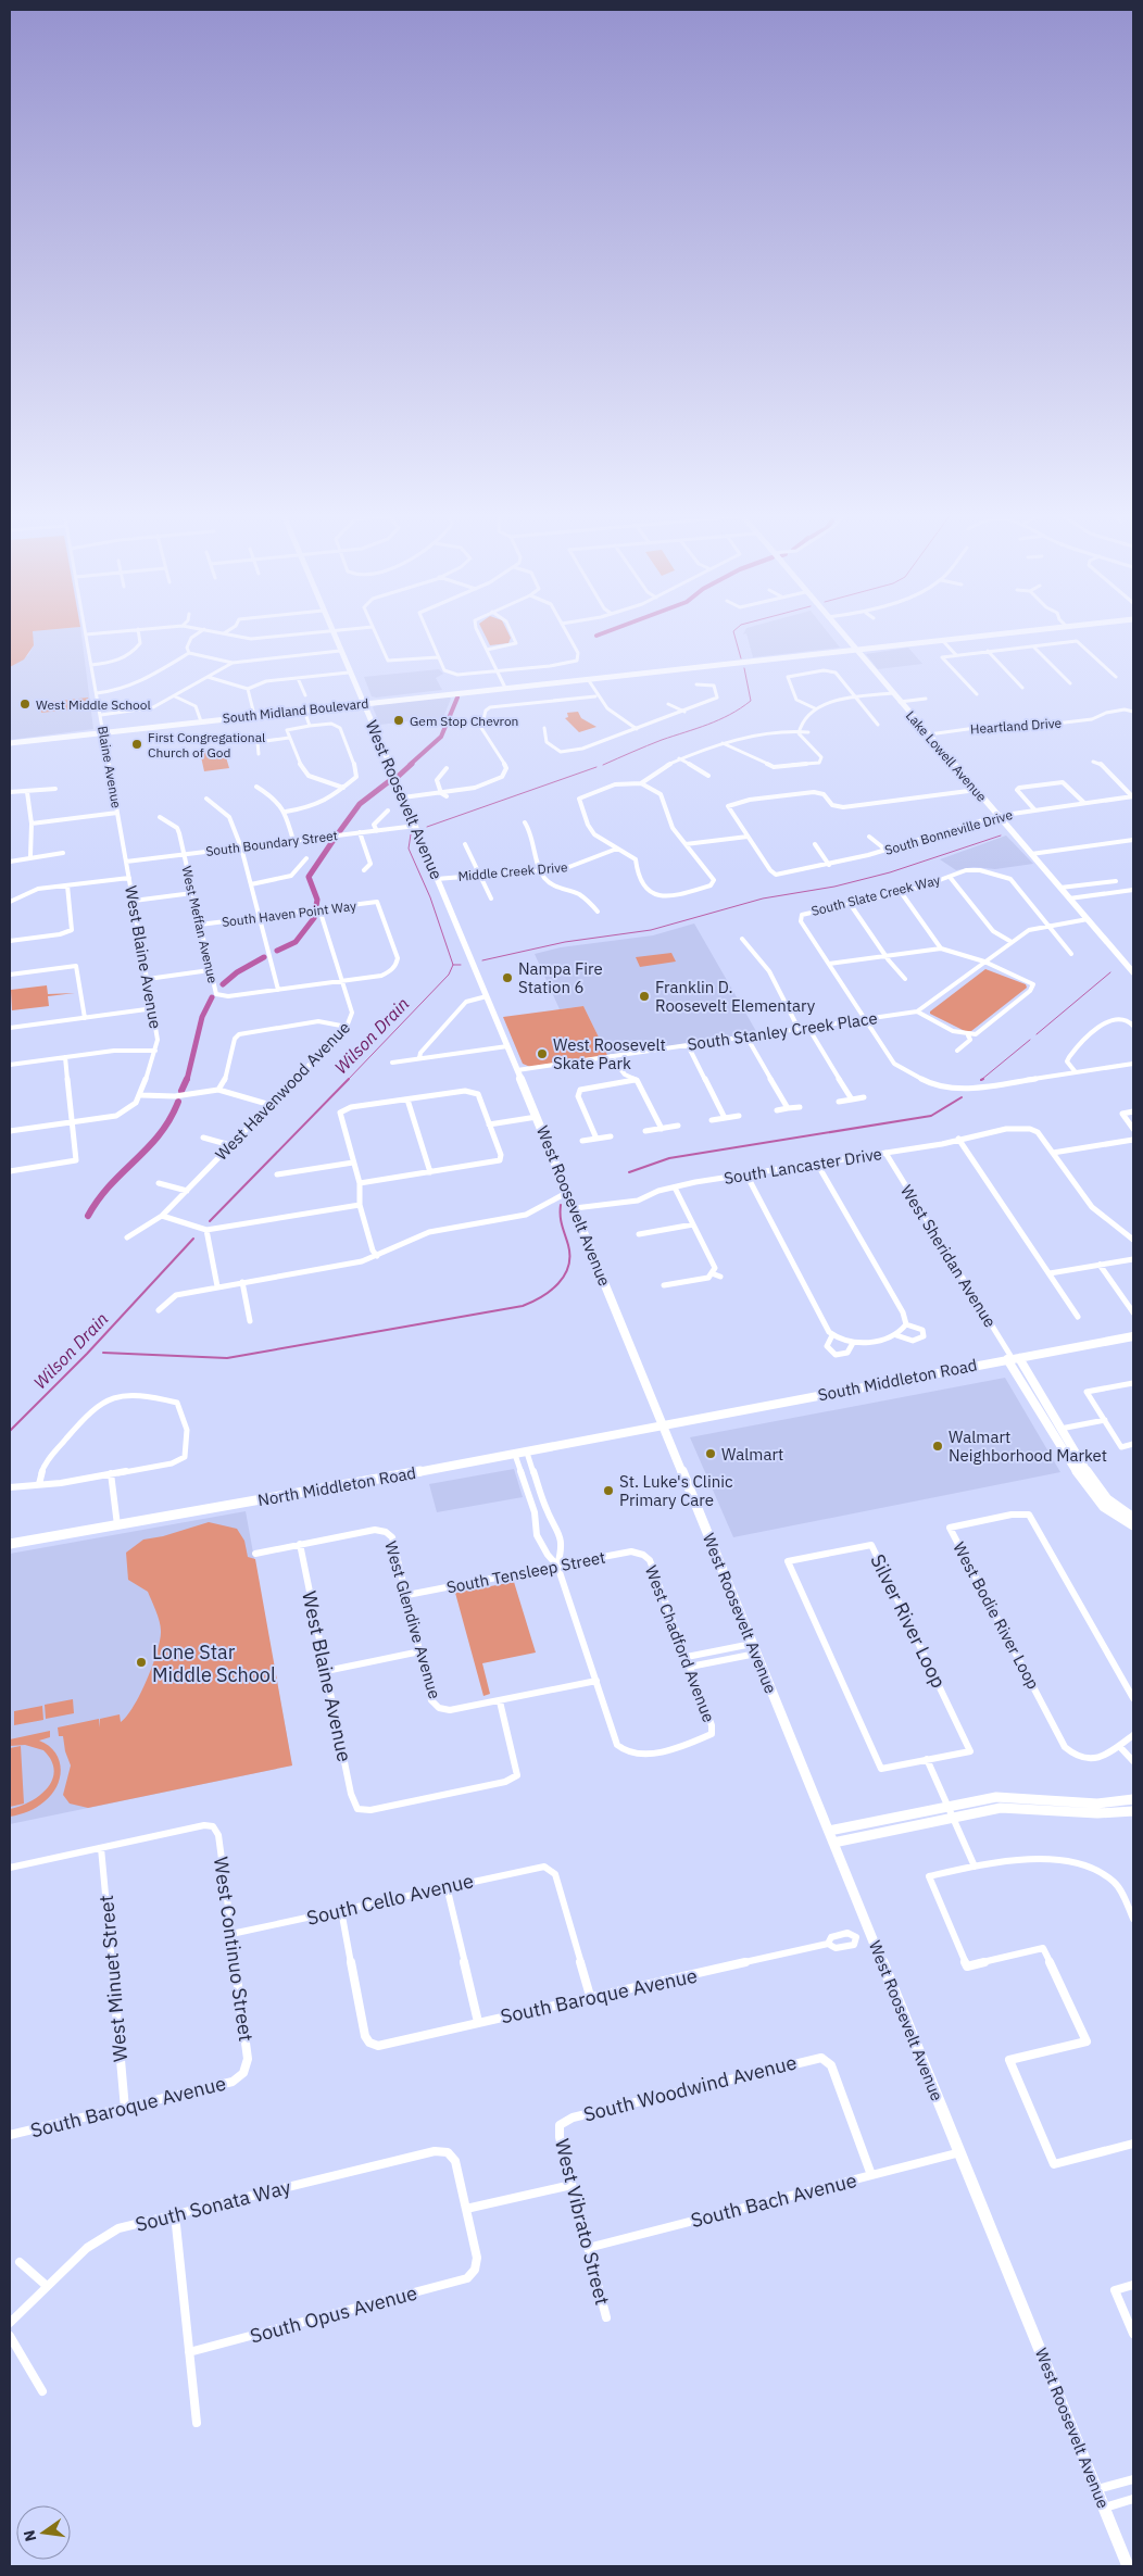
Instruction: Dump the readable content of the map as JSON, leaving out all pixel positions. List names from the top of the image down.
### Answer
{
  "streets": {
    "main road": [
      "South Midland Boulevard",
      "Lake Lowell Avenue",
      "West Roosevelt Avenue",
      "South Middleton Road",
      "North Middleton Road"
    ],
    "street": [
      "Heartland Drive",
      "Blaine Avenue",
      "South Bonneville Drive",
      "South Boundary Street",
      "Middle Creek Drive",
      "South Slate Creek Way",
      "South Haven Point Way",
      "West Meffan Avenue",
      "West Blaine Avenue",
      "South Stanley Creek Place",
      "West Havenwood Avenue",
      "South Lancaster Drive",
      "West Sheridan Avenue",
      "South Tensleep Street",
      "West Bodie River Loop",
      "West Glendive Avenue",
      "Silver River Loop",
      "West Chadford Avenue",
      "South Cello Avenue",
      "West Continuo Street",
      "West Minuet Street",
      "South Baroque Avenue",
      "South Woodwind Avenue",
      "South Bach Avenue",
      "South Sonata Way",
      "West Vibrato Street",
      "South Opus Avenue"
    ]
  },
  "crossings": [
    ["South Midland Boulevard", "Lake Lowell Avenue"],
    ["South Midland Boulevard", "Blaine Avenue"],
    ["South Midland Boulevard", "West Roosevelt Avenue"],
    ["Heartland Drive", "Lake Lowell Avenue"],
    ["Lake Lowell Avenue", "South Bonneville Drive"],
    ["Lake Lowell Avenue", "South Stanley Creek Place"],
    ["Blaine Avenue", "South Boundary Street"],
    ["Blaine Avenue", "West Blaine Avenue"],
    ["West Roosevelt Avenue", "South Boundary Street"],
    ["West Roosevelt Avenue", "Middle Creek Drive"],
    ["West Roosevelt Avenue", "South Stanley Creek Place"],
    ["West Roosevelt Avenue", "South Lancaster Drive"],
    ["West Roosevelt Avenue", "South Middleton Road"],
    ["West Roosevelt Avenue", "North Middleton Road"],
    ["West Roosevelt Avenue", "South Baroque Avenue"],
    ["West Roosevelt Avenue", "South Bach Avenue"],
    ["South Boundary Street", "West Meffan Avenue"],
    ["South Boundary Street", "West Blaine Avenue"],
    ["South Slate Creek Way", "South Stanley Creek Place"],
    ["South Haven Point Way", "West Meffan Avenue"],
    ["South Haven Point Way", "West Havenwood Avenue"],
    ["West Blaine Avenue", "West Glendive Avenue"],
    ["South Lancaster Drive", "West Sheridan Avenue"],
    ["West Sheridan Avenue", "South Middleton Road"],
    ["South Middleton Road", "North Middleton Road"],
    ["South Tensleep Street", "West Glendive Avenue"],
    ["South Tensleep Street", "West Chadford Avenue"],
    ["South Cello Avenue", "West Continuo Street"],
    ["South Cello Avenue", "South Baroque Avenue"],
    ["West Continuo Street", "West Minuet Street"],
    ["West Continuo Street", "South Baroque Avenue"],
    ["West Minuet Street", "South Baroque Avenue"],
    ["South Woodwind Avenue", "South Bach Avenue"],
    ["South Woodwind Avenue", "West Vibrato Street"],
    ["South Bach Avenue", "West Vibrato Street"],
    ["South Sonata Way", "South Opus Avenue"]
  ],
  "water": ["Wilson Drain"],
  "places": [
    "West Middle School",
    "Gem Stop Chevron",
    "First Congregational Church of God",
    "Nampa Fire Station 6",
    "Franklin D. Roosevelt Elementary",
    "West Roosevelt Skate Park",
    "Walmart Neighborhood Market",
    "Walmart",
    "St. Luke's Clinic Primary Care",
    "Lone Star Middle School"
  ],
  "north": "left"
}
